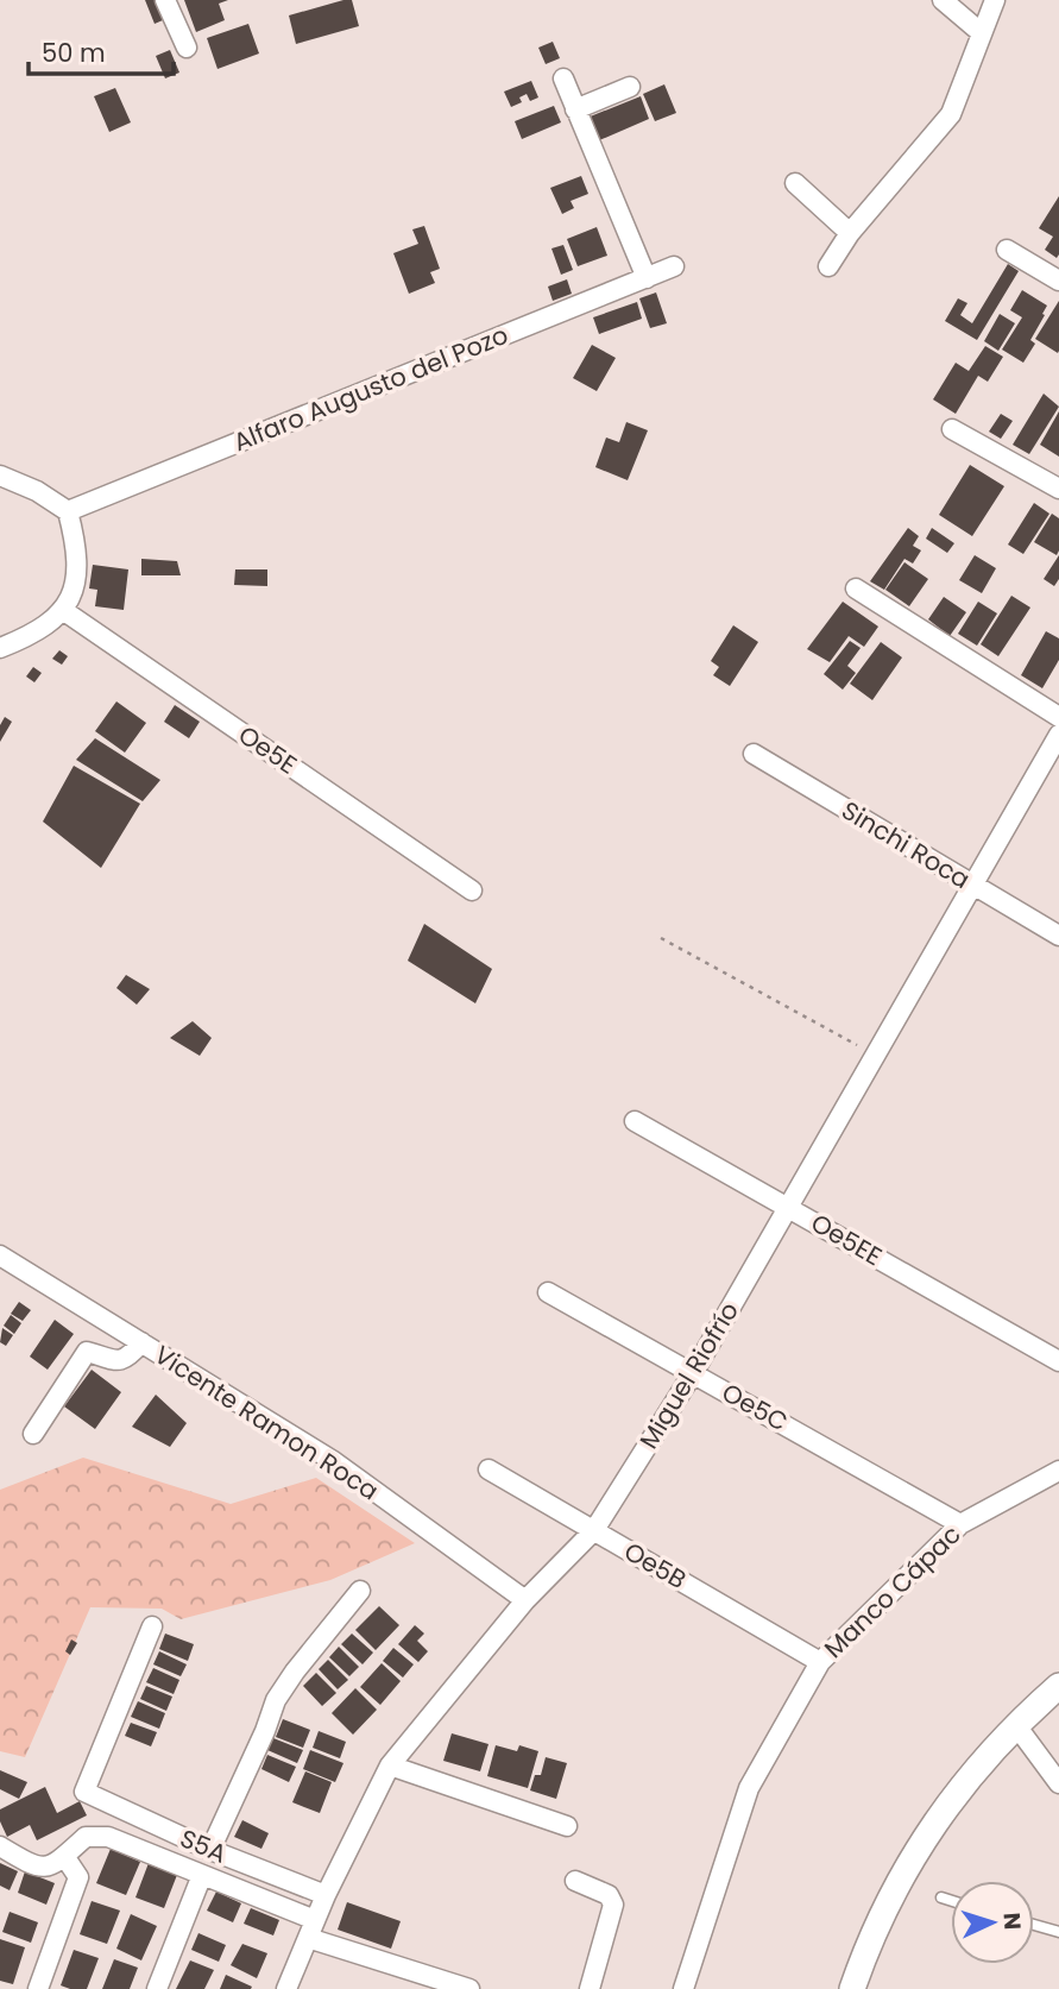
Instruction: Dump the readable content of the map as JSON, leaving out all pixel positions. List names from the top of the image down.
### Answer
{
  "streets": {
    "street": [
      "Alfaro Augusto del Pozo",
      "Oe5E",
      "Sinchi Roca",
      "Oe5EE",
      "Miguel Riofrío",
      "Oe5C",
      "Vicente Ramon Roca",
      "Oe5B",
      "Manco Cápac",
      "S5A"
    ]
  },
  "crossings": [
    ["Sinchi Roca", "Miguel Riofrío"],
    ["Oe5EE", "Miguel Riofrío"],
    ["Miguel Riofrío", "Oe5C"],
    ["Miguel Riofrío", "Vicente Ramon Roca"],
    ["Miguel Riofrío", "Oe5B"],
    ["Miguel Riofrío", "S5A"],
    ["Oe5C", "Manco Cápac"],
    ["Oe5B", "Manco Cápac"]
  ],
  "scale_bar": "50 m",
  "north": "right"
}
